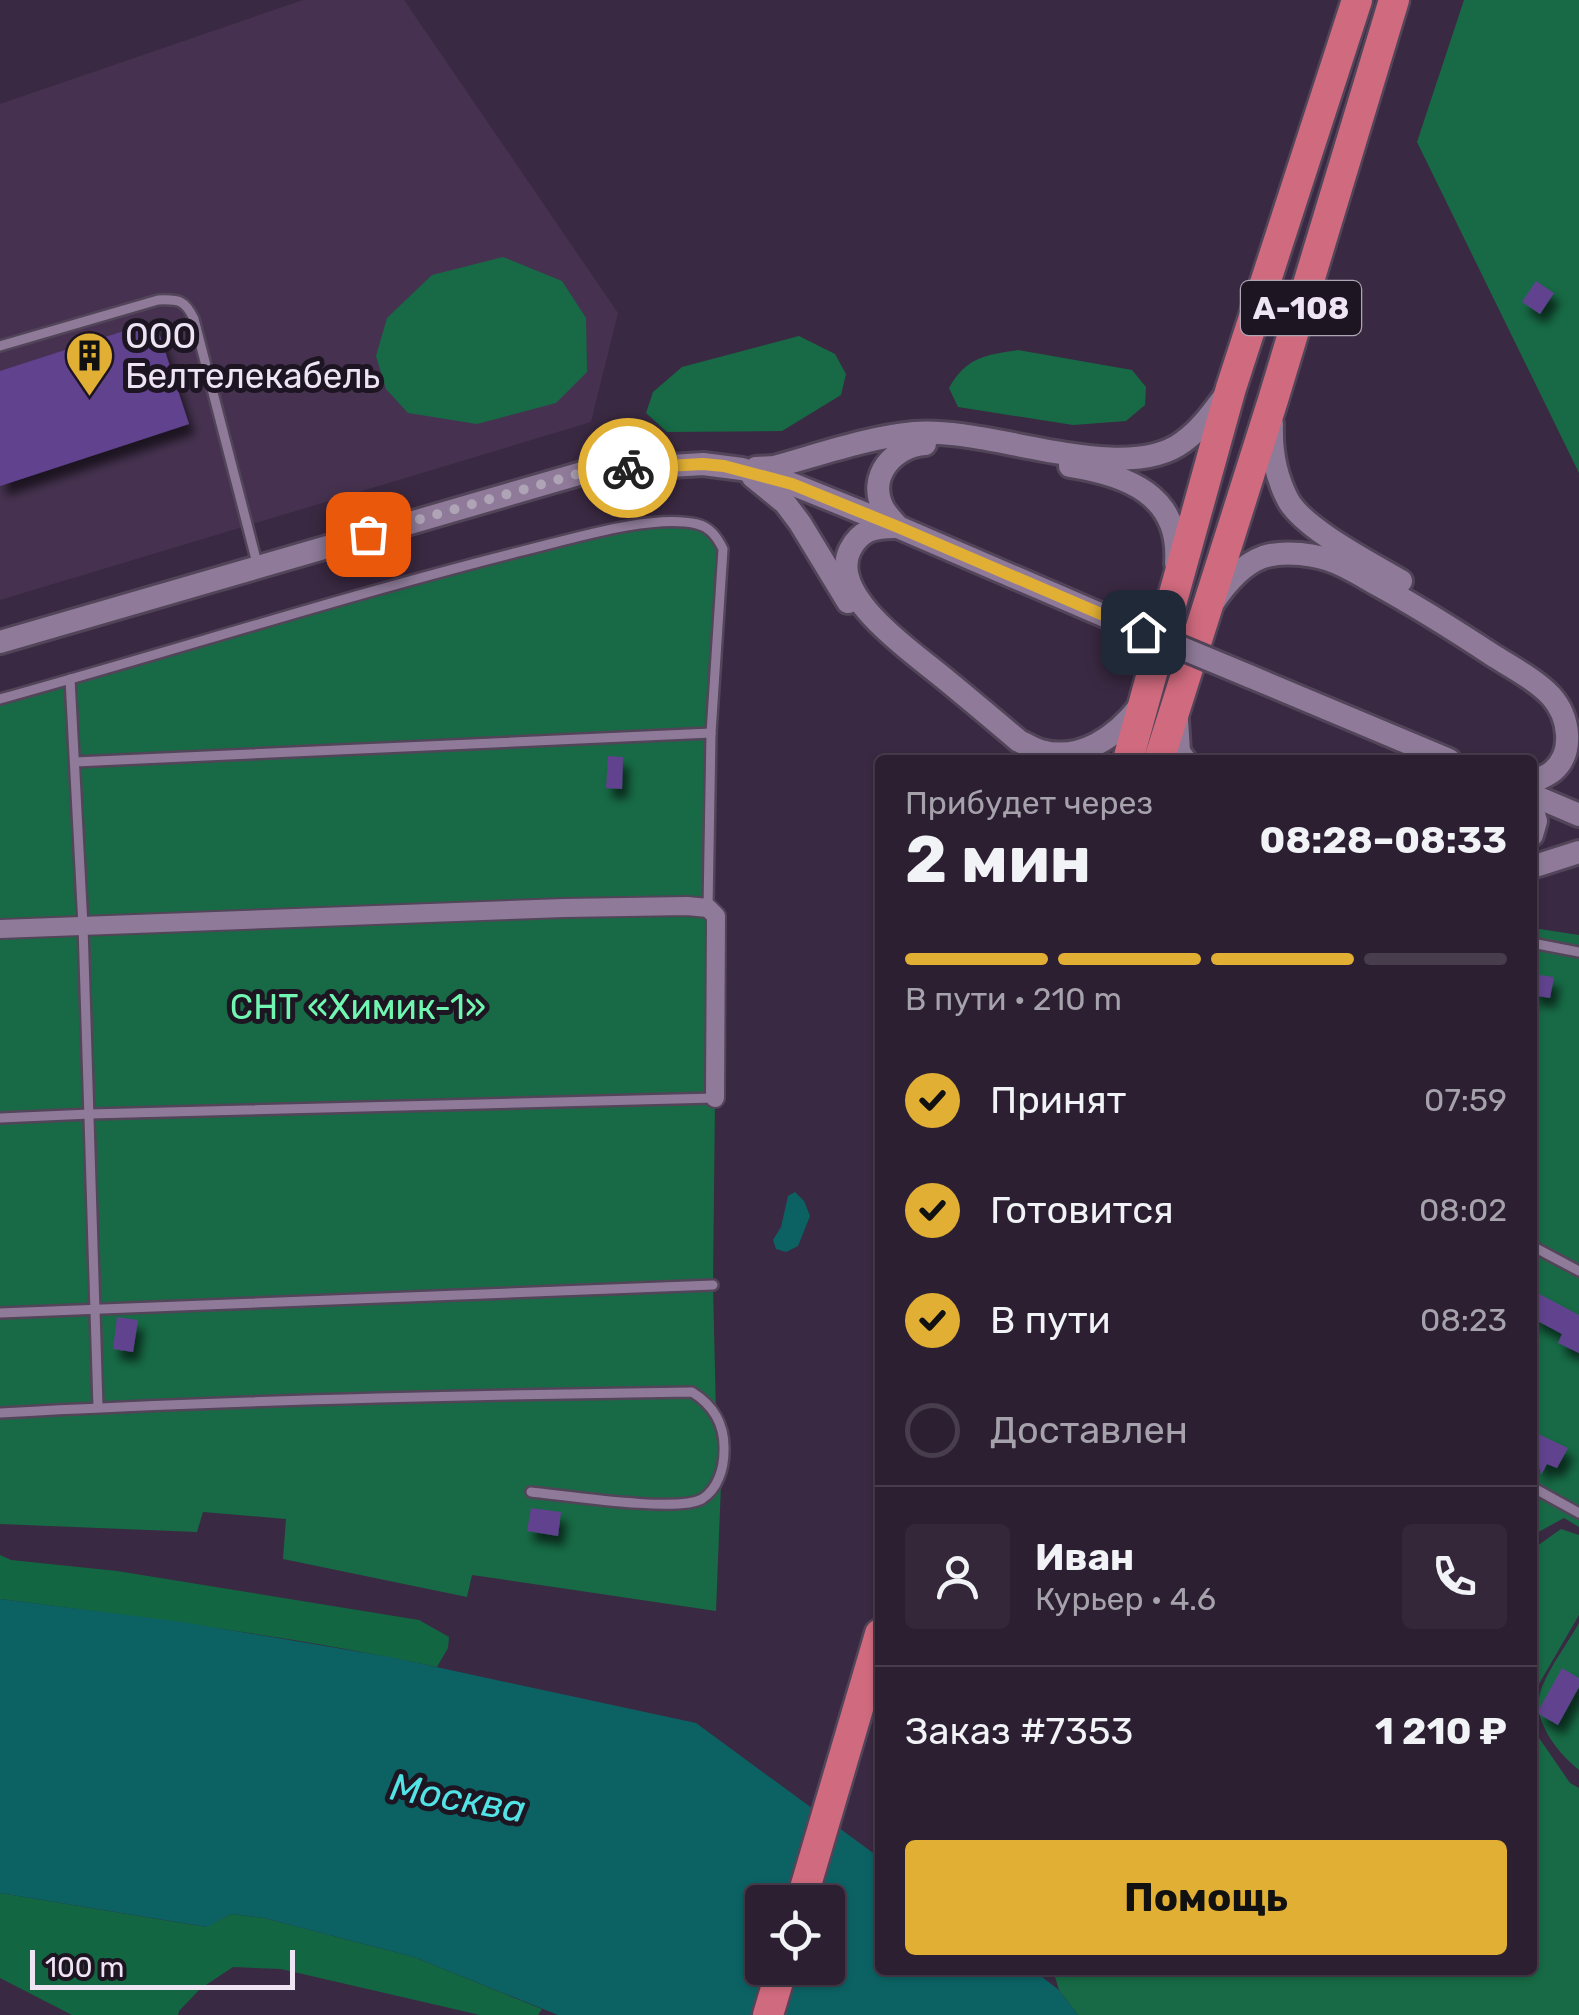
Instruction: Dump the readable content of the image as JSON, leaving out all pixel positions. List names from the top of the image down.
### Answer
{
  "streets": {
    "highway": ["А-108"]
  },
  "water": ["Москва"],
  "parks": ["СНТ «Химик-1»"],
  "places": {
    "building": ["ООО Белтелекабель"]
  },
  "scale_bar": "100 m",
  "page": {
    "heading": ["2 мин", "Прибудет через", "08:28–08:33"],
    "panel": [
      "Иван",
      "Курьер · 4.6",
      "Заказ #7353",
      "1 210 ₽"
    ],
    "bar": "В пути · 210 m",
    "list": [
      ["Принят", "07:59"],
      ["Готовится", "08:02"],
      ["В пути", "08:23"],
      "Доставлен"
    ],
    "buttons": "Помощь",
    "scale": "100 m"
  }
}
